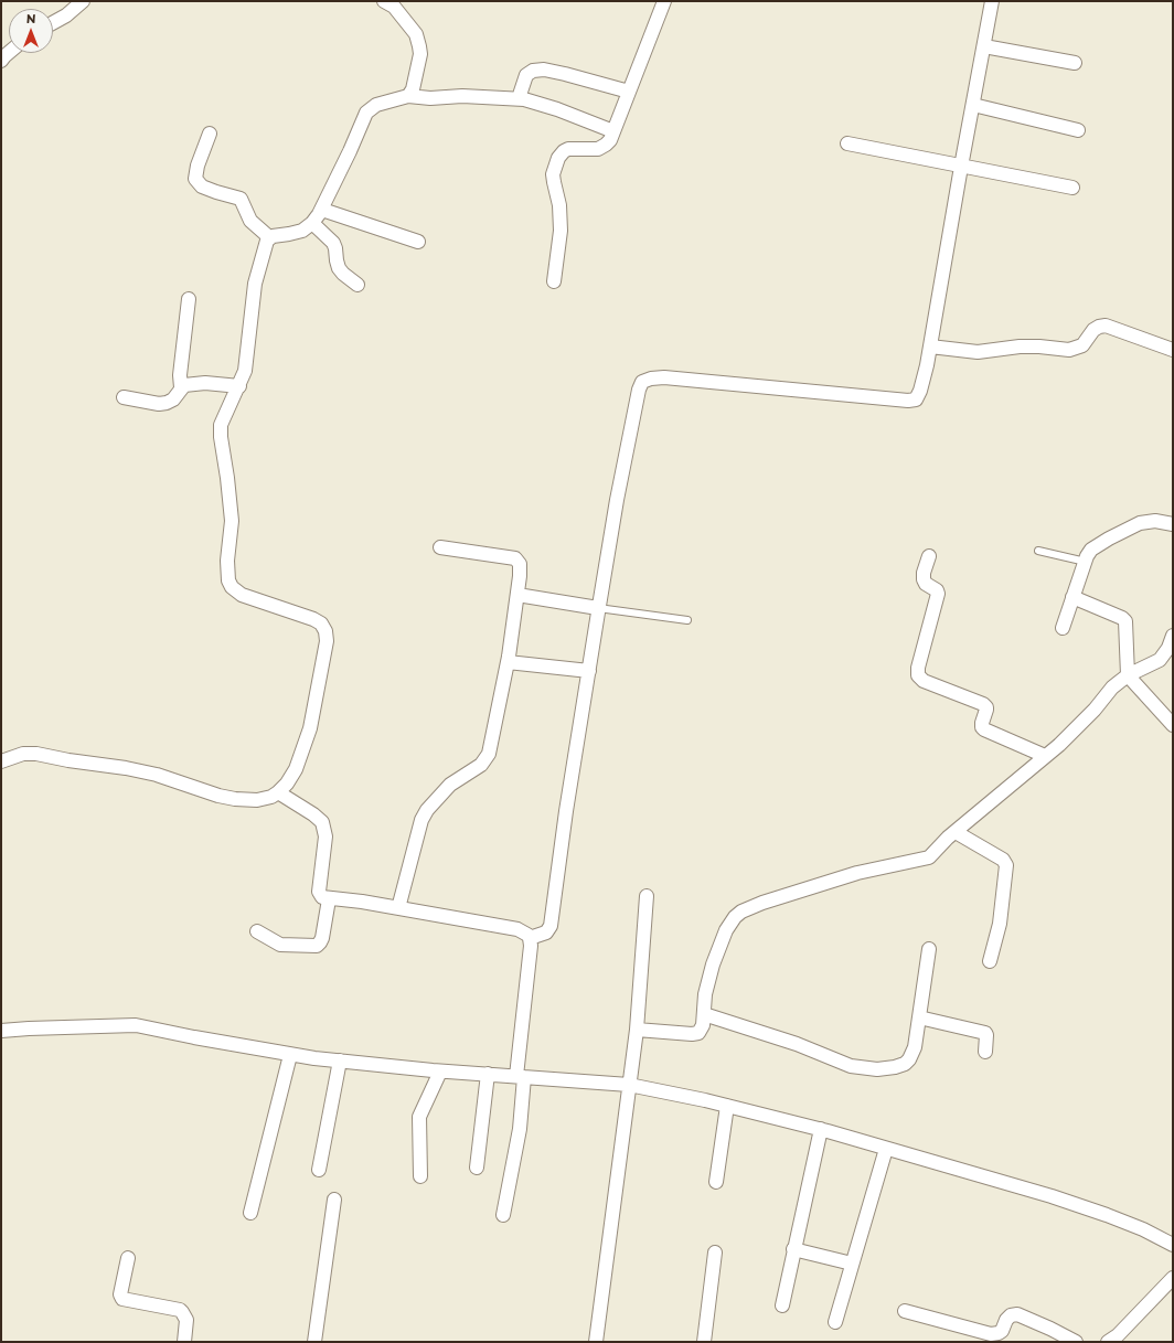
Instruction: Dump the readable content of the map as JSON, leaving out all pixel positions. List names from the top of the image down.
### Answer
{
  "north": "top"
}
